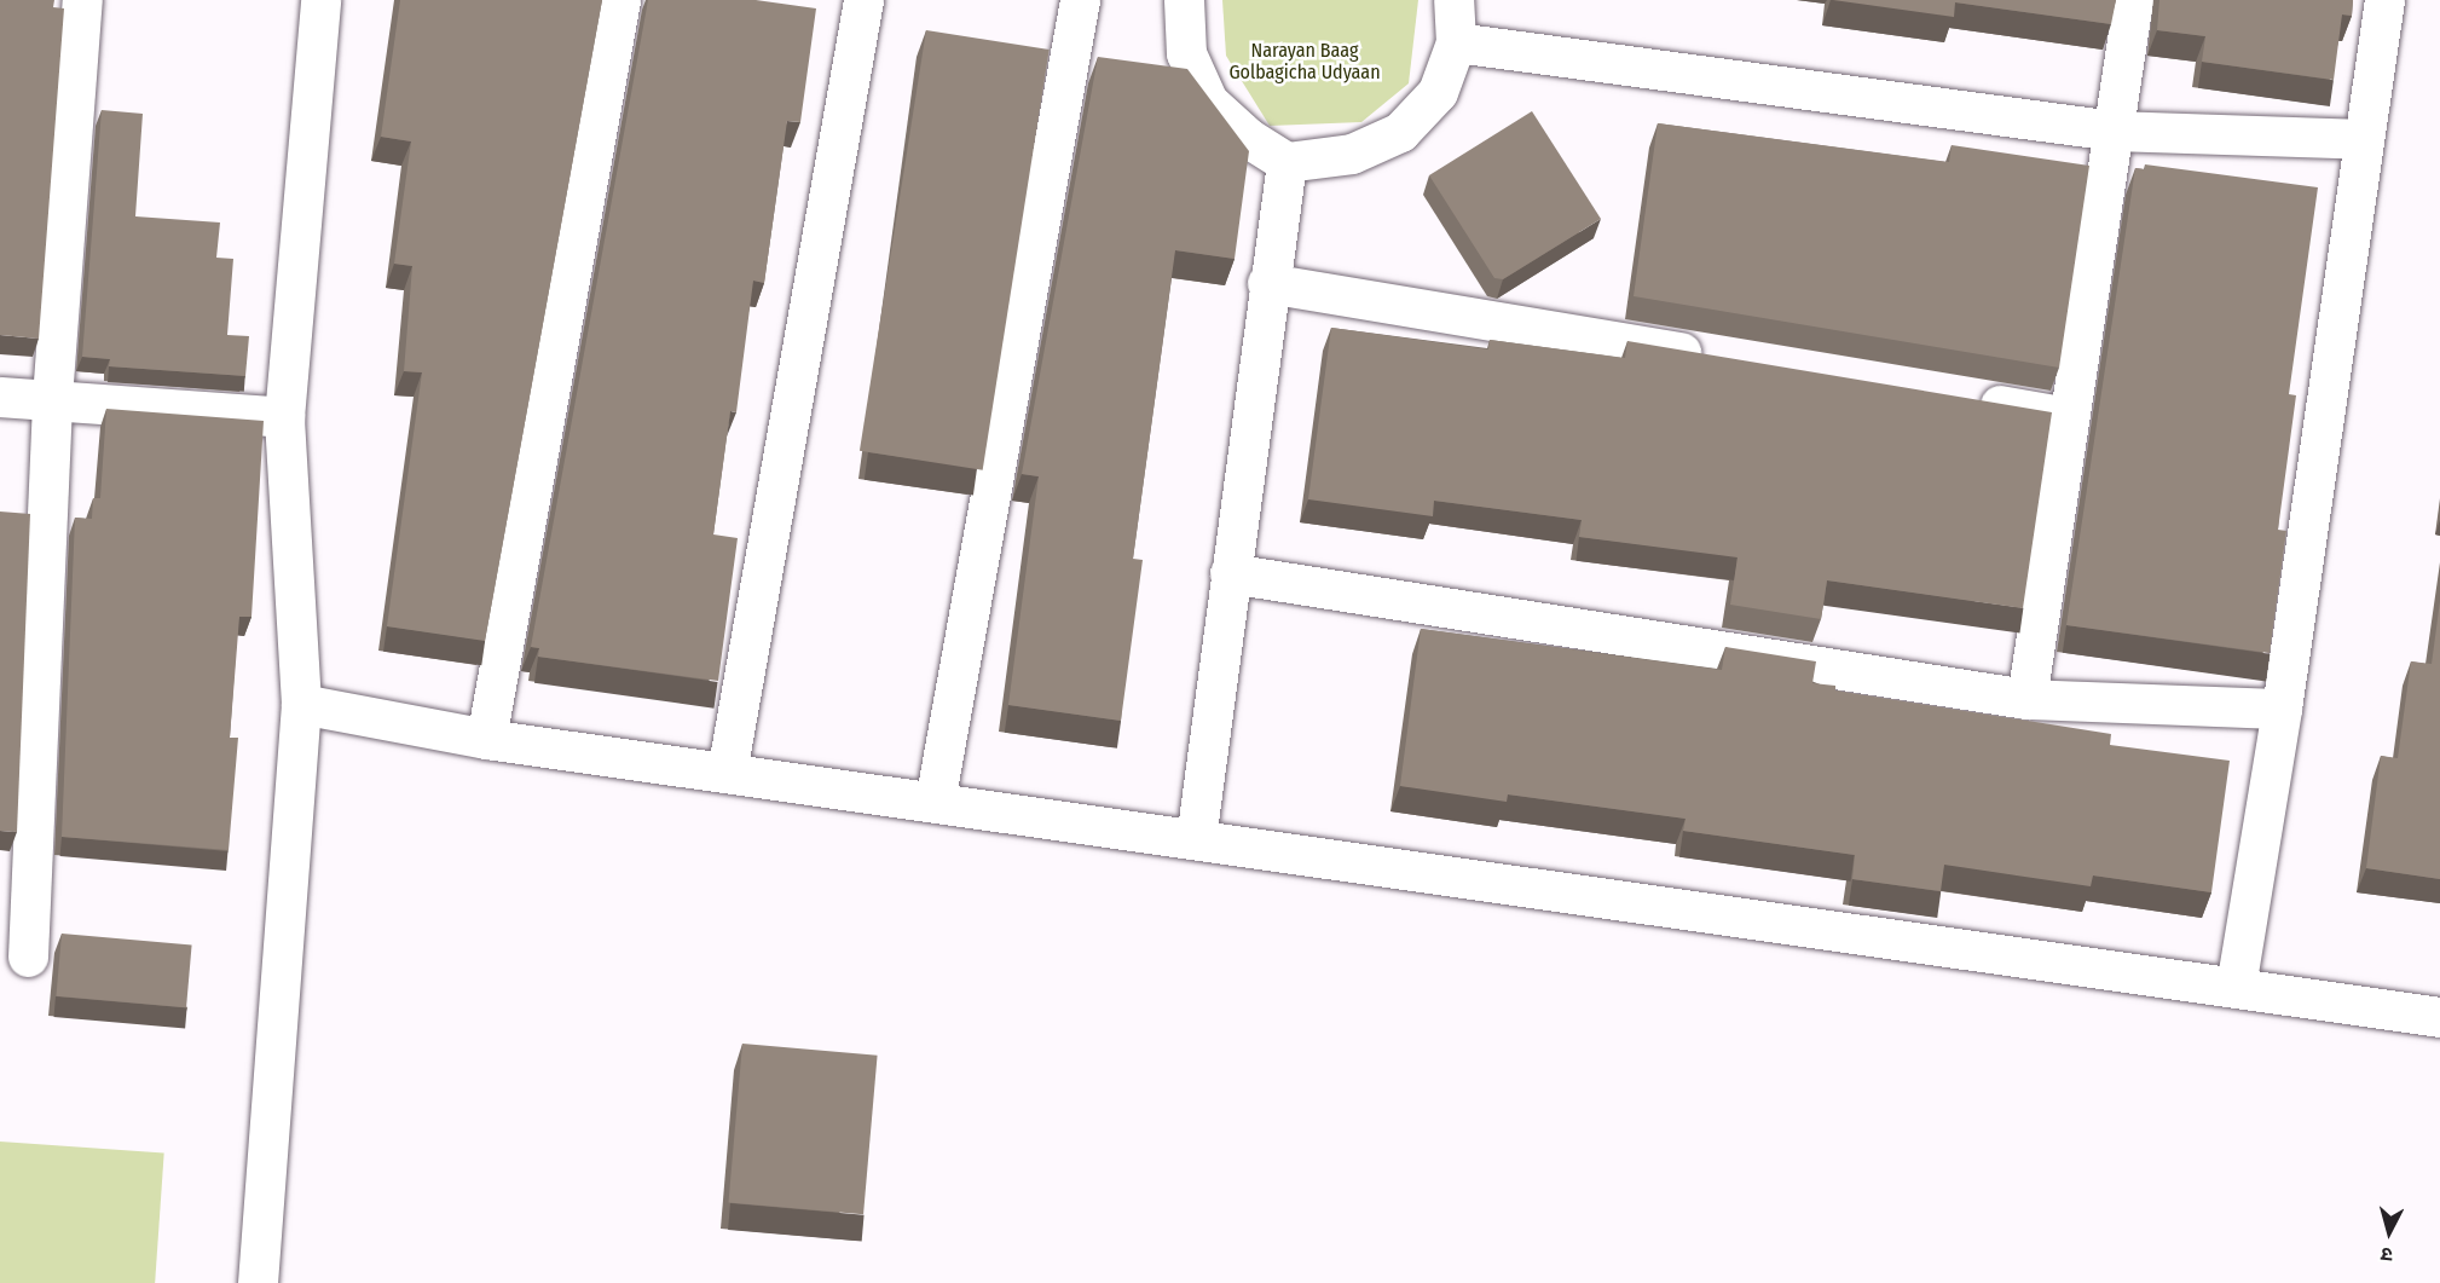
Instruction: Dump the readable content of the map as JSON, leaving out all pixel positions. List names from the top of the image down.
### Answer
{
  "parks": ["Narayan Baag Golbagicha Udyaan"],
  "north": "bottom"
}
